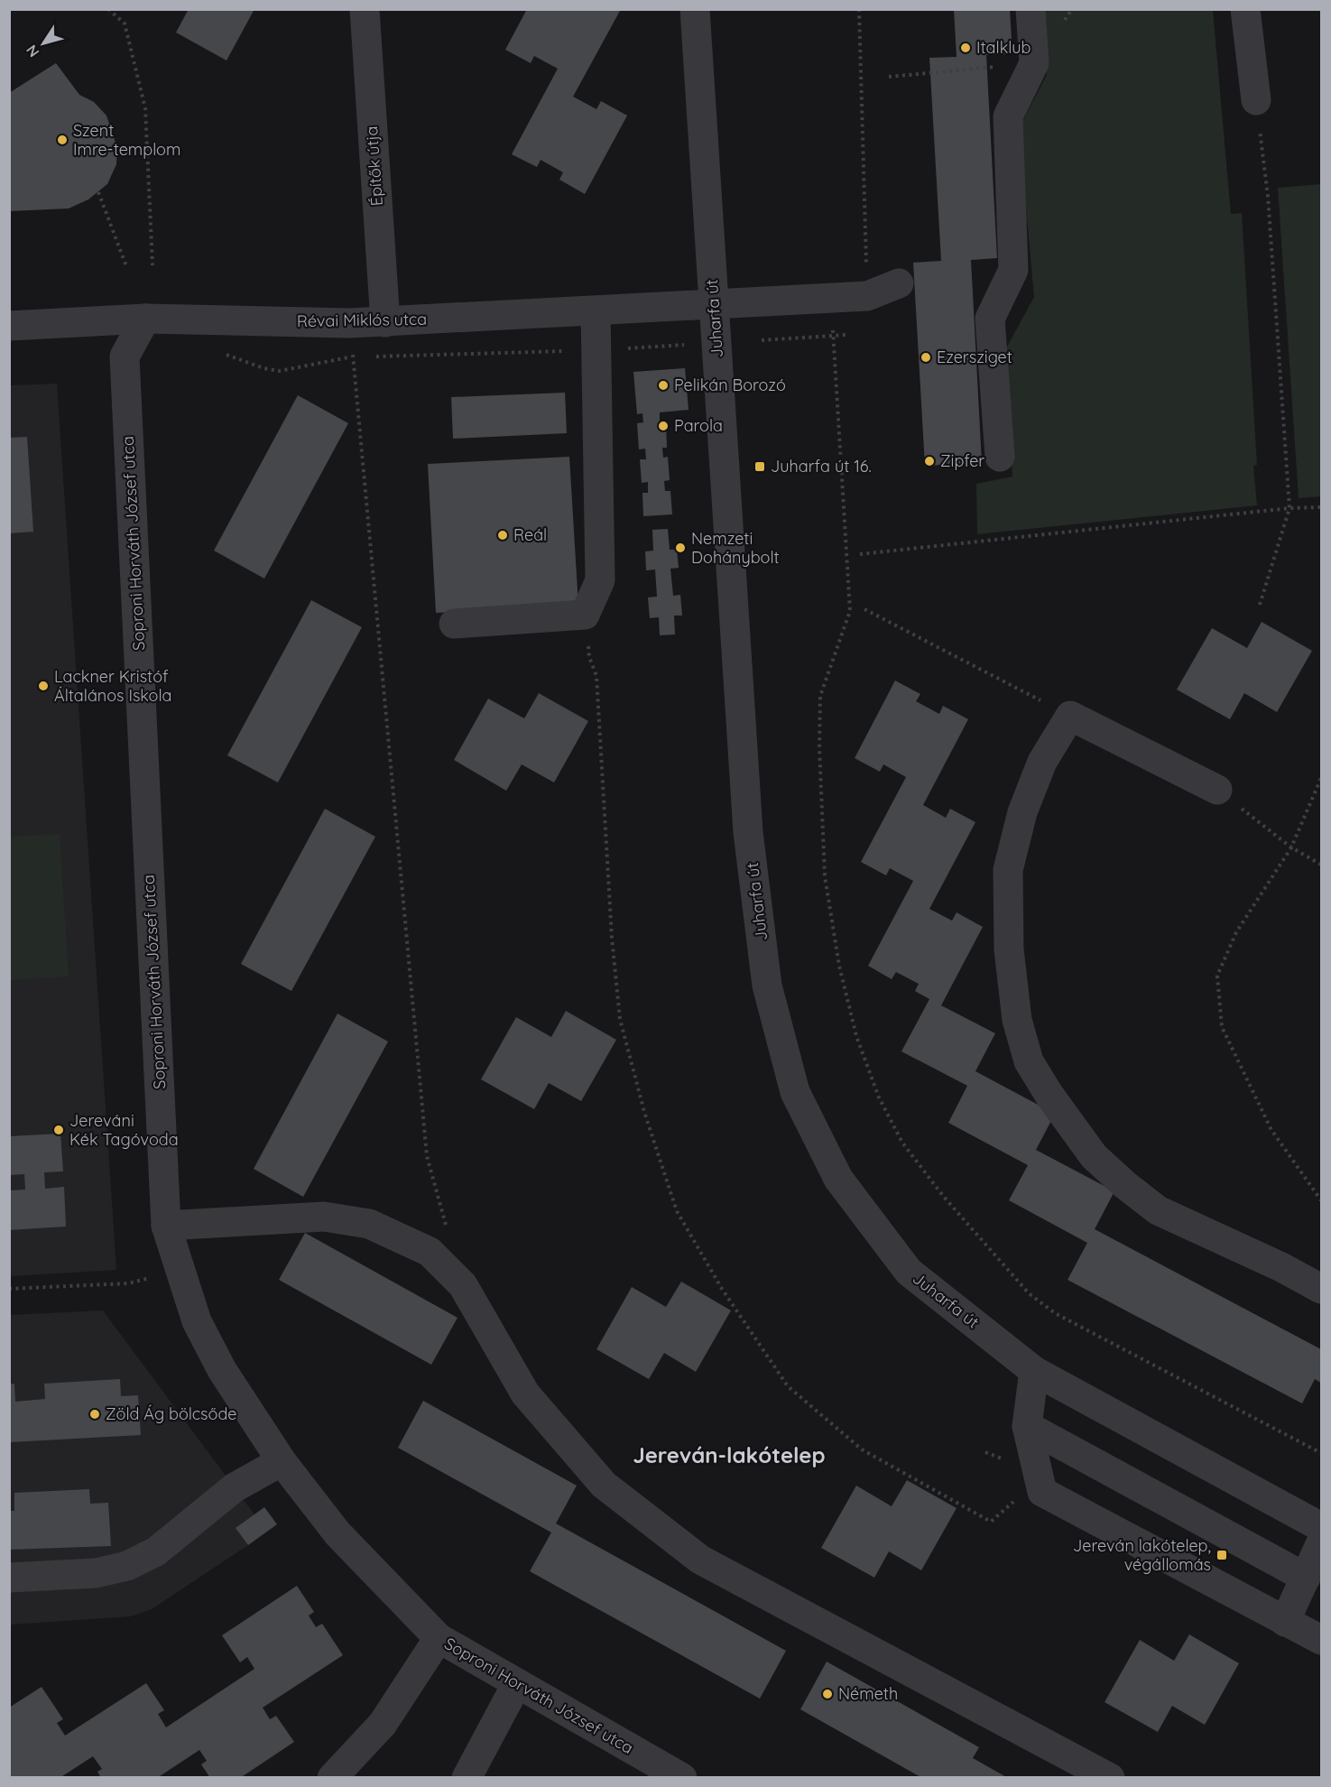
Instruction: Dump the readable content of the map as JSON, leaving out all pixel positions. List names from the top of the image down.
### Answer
{
  "streets": {
    "street": [
      "Építők útja",
      "Juharfa út",
      "Révai Miklós utca",
      "Soproni Horváth József utca"
    ]
  },
  "crossings": [
    ["Építők útja", "Révai Miklós utca"],
    ["Juharfa út", "Révai Miklós utca"],
    ["Révai Miklós utca", "Soproni Horváth József utca"]
  ],
  "districts": ["Jereván-lakótelep"],
  "places": {
    "other": [
      "Italklub",
      "Szent Imre-templom",
      "Ezersziget",
      "Pelikán Borozó",
      "Parola",
      "Zipfer",
      "Reál",
      "Nemzeti Dohánybolt",
      "Lackner Kristóf Általános Iskola",
      "Jereváni Kék Tagóvoda",
      "Zöld Ág bölcsőde",
      "Németh"
    ],
    "transit": ["Juharfa út 16.", "Jereván lakótelep, végállomás"]
  },
  "north": "bottom left"
}
